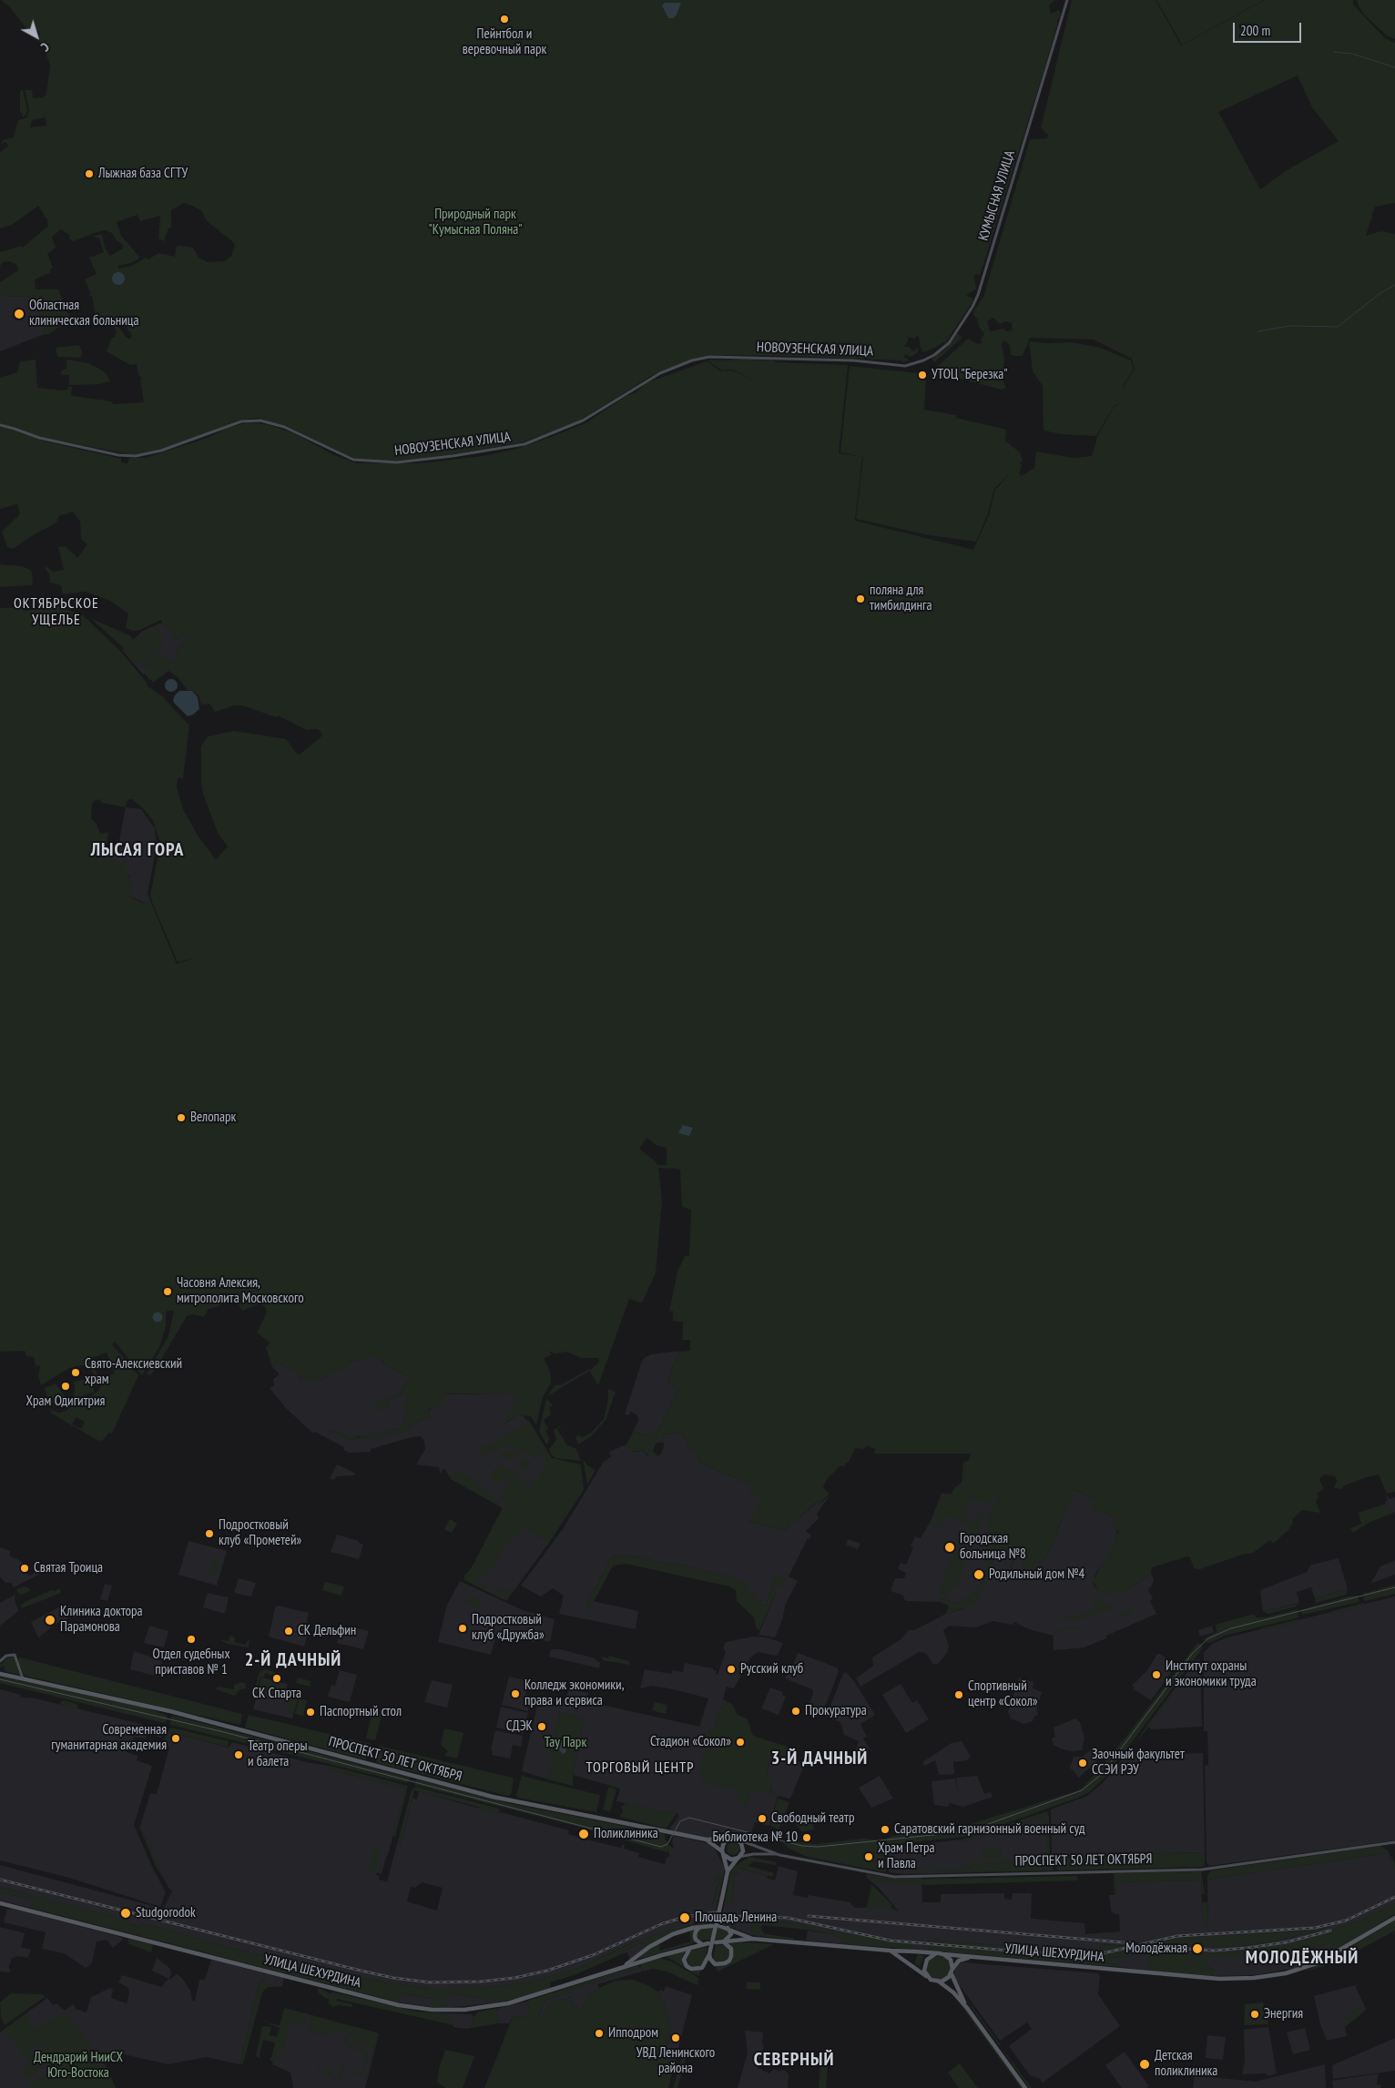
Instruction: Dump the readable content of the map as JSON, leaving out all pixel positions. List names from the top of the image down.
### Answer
{
  "streets": {
    "main road": [
      "КУМЫСНАЯ УЛИЦА",
      "НОВОУЗЕНСКАЯ УЛИЦА",
      "ПРОСПЕКТ 50 ЛЕТ ОКТЯБРЯ",
      "УЛИЦА ШЕХУРДИНА"
    ]
  },
  "crossings": [
    ["КУМЫСНАЯ УЛИЦА", "НОВОУЗЕНСКАЯ УЛИЦА"]
  ],
  "districts": [
    "ОКТЯБРЬСКОЕ УЩЕЛЬЕ",
    "ЛЫСАЯ ГОРА",
    "2-Й ДАЧНЫЙ",
    "3-Й ДАЧНЫЙ",
    "ТОРГОВЫЙ ЦЕНТР",
    "МОЛОДЁЖНЫЙ",
    "СЕВЕРНЫЙ"
  ],
  "parks": ["Природный парк \"Кумысная Поляна\"", "Тау Парк", "Дендрарий НииСХ Юго-Востока"],
  "places": [
    "Пейнтбол и веревочный парк",
    "Лыжная база СГТУ",
    "Областная клиническая больница",
    "УТОЦ \"Березка\"",
    "поляна для тимбилдинга",
    "Велопарк",
    "Часовня Алексия, митрополита Московского",
    "Свято-Алексиевский храм",
    "Храм Одигитрия",
    "Подростковый клуб «Прометей»",
    "Городская больница №8",
    "Святая Троица",
    "Родильный дом №4",
    "Клиника доктора Парамонова",
    "Подростковый клуб «Дружба»",
    "СК Дельфин",
    "Отдел судебных приставов № 1",
    "Русский клуб",
    "Институт охраны и экономики труда",
    "СК Спарта",
    "Колледж экономики, права и сервиса",
    "Спортивный центр «Сокол»",
    "Прокуратура",
    "Паспортный стол",
    "СДЭК",
    "Современная гуманитарная академия",
    "Стадион «Сокол»",
    "Театр оперы и балета",
    "Заочный факультет ССЭИ РЭУ",
    "Свободный театр",
    "Саратовский гарнизонный военный суд",
    "Поликлиника",
    "Библиотека № 10",
    "Храм Петра и Павла",
    "Studgorodok",
    "Площадь Ленина",
    "Молодёжная",
    "Энергия",
    "Ипподром",
    "УВД Ленинского района",
    "Детская поликлиника"
  ],
  "scale_bar": "200 m",
  "north": "bottom right"
}
